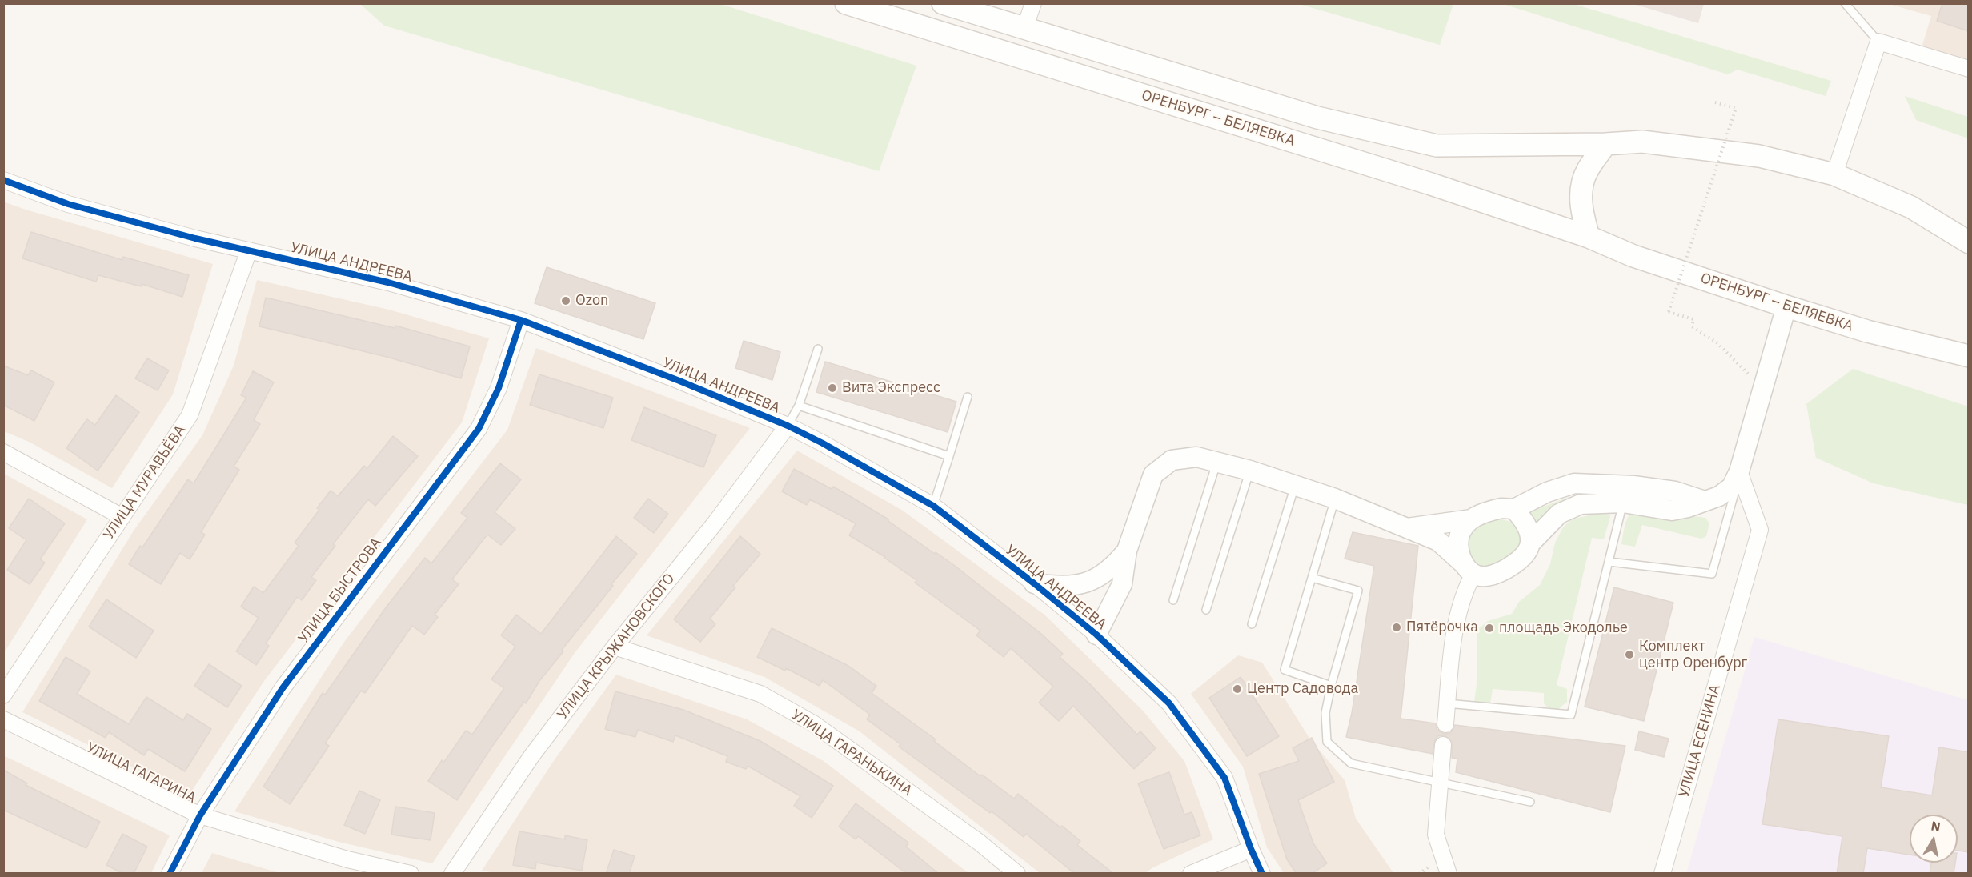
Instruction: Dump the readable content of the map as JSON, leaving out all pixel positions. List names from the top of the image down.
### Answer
{
  "streets": {
    "main road": ["ОРЕНБУРГ – БЕЛЯЕВКА"],
    "street": [
      "УЛИЦА АНДРЕЕВА",
      "УЛИЦА МУРАВЬЁВА",
      "УЛИЦА БЫСТРОВА",
      "УЛИЦА КРЫЖАНОВСКОГО",
      "УЛИЦА ЕСЕНИНА",
      "УЛИЦА ГАРАНЬКИНА",
      "УЛИЦА ГАГАРИНА"
    ]
  },
  "crossings": [
    ["УЛИЦА АНДРЕЕВА", "УЛИЦА МУРАВЬЁВА"],
    ["УЛИЦА АНДРЕЕВА", "УЛИЦА БЫСТРОВА"],
    ["УЛИЦА АНДРЕЕВА", "УЛИЦА КРЫЖАНОВСКОГО"],
    ["УЛИЦА БЫСТРОВА", "УЛИЦА ГАГАРИНА"],
    ["УЛИЦА КРЫЖАНОВСКОГО", "УЛИЦА ГАРАНЬКИНА"]
  ],
  "places": [
    "Ozon",
    "Вита Экспресс",
    "Пятёрочка",
    "площадь Экодолье",
    "Комплект центр Оренбург",
    "Центр Садовода"
  ],
  "north": "top"
}
